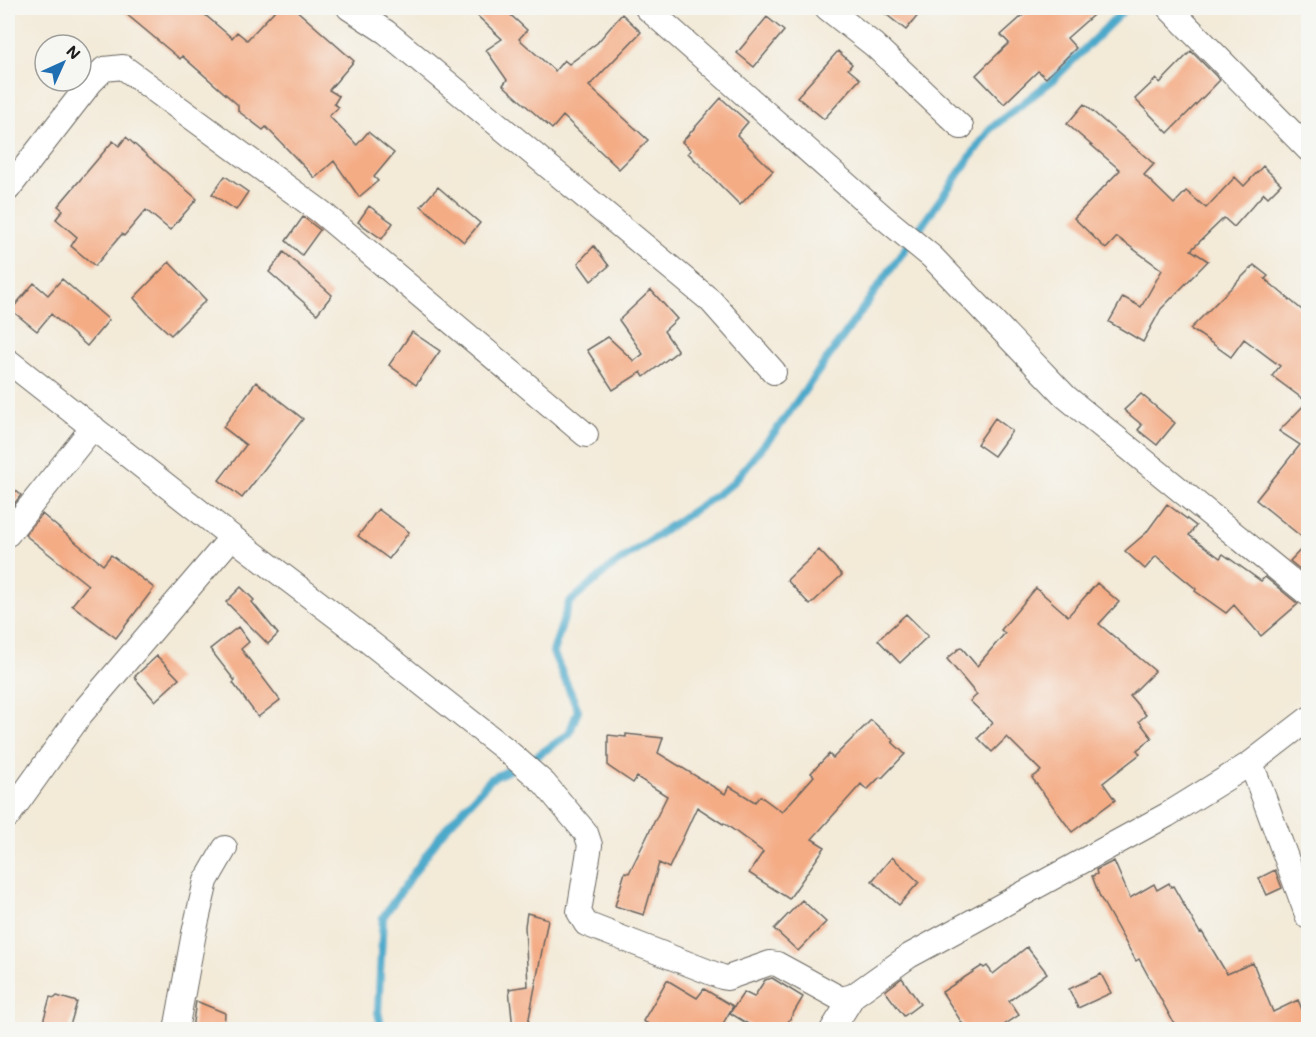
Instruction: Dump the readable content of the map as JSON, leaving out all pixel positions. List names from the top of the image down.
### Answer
{
  "north": "top right"
}
